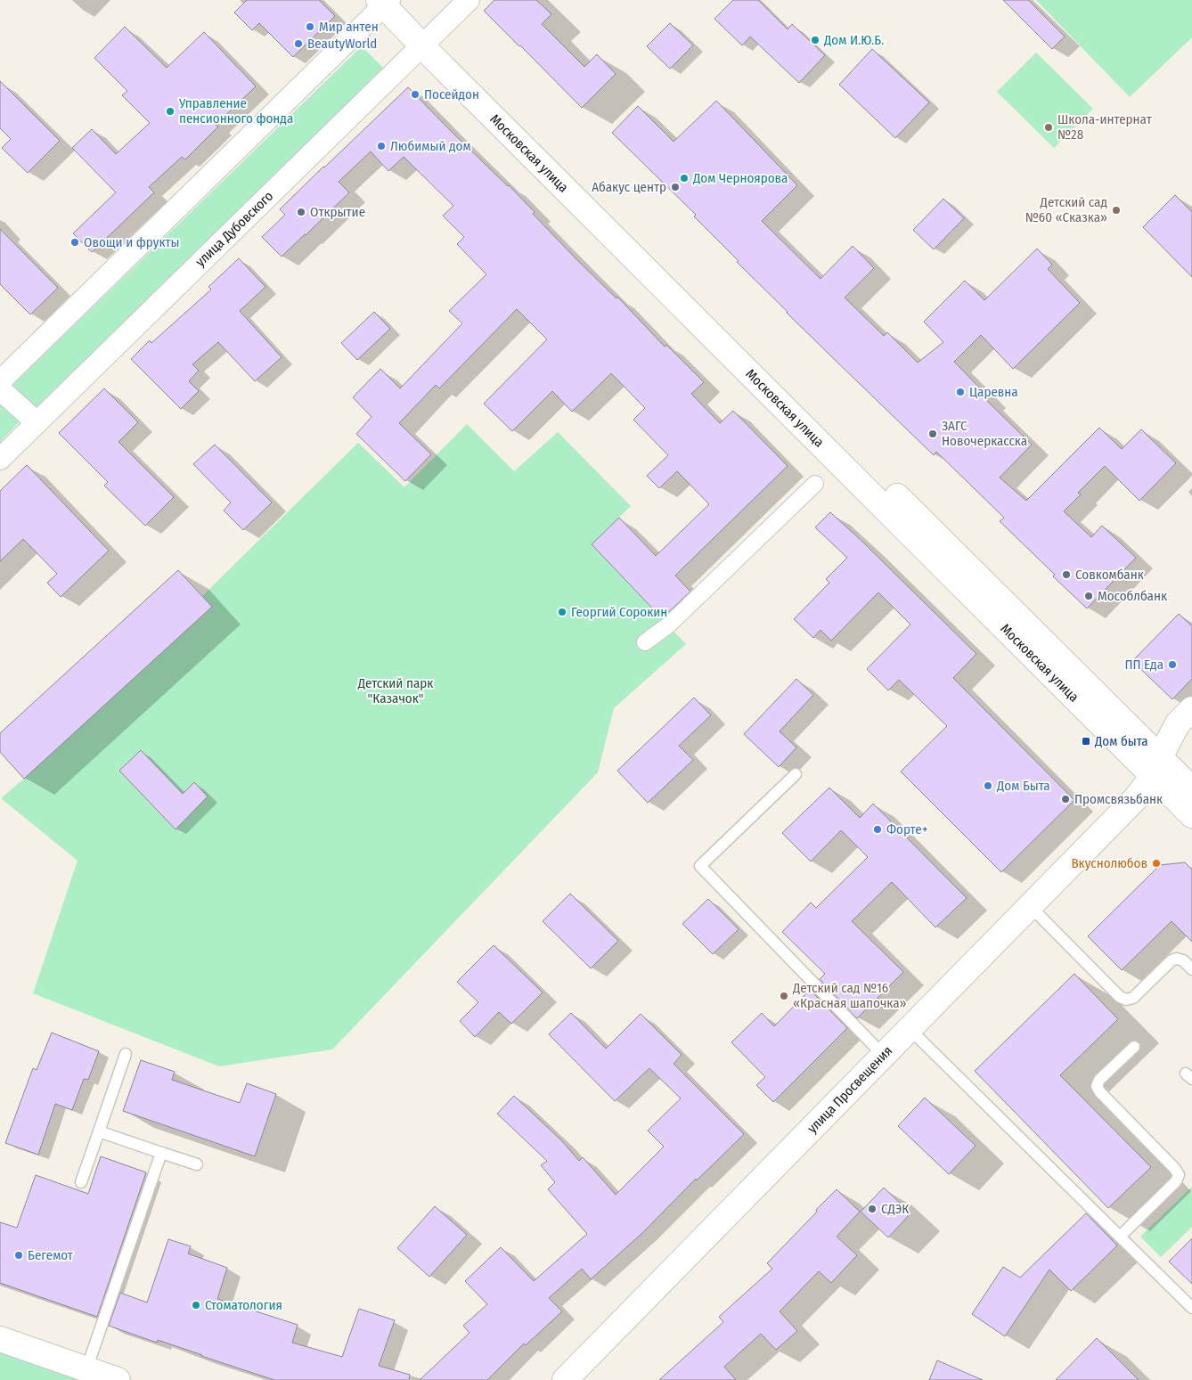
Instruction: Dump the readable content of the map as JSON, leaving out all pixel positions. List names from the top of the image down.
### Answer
{
  "streets": {
    "main road": ["Московская улица", "улица Просвещения"],
    "street": ["улица Дубовского"]
  },
  "crossings": [
    ["Московская улица", "улица Дубовского"],
    ["Московская улица", "улица Просвещения"]
  ],
  "parks": ["Детский парк \"Казачок\""],
  "places": {
    "other": [
      "Мир антен",
      "Дом И.Ю.Б.",
      "BeautyWorld",
      "Посейдон",
      "Управление пенсионного фонда",
      "Школа-интернат №28",
      "Любимый дом",
      "Дом Черноярова",
      "Абакус центр",
      "Детский сад №60 «Сказка»",
      "Открытие",
      "Овощи и фрукты",
      "Царевна",
      "ЗАГС Новочеркасска",
      "Совкомбанк",
      "Мособлбанк",
      "Георгий Сорокин",
      "ПП Еда",
      "Дом Быта",
      "Промсвязьбанк",
      "Форте+",
      "Вкуснолюбов",
      "Детский сад №16 «Красная шапочка»",
      "СДЭК",
      "Бегемот",
      "Стоматология"
    ],
    "transit": ["Дом быта"]
  }
}
